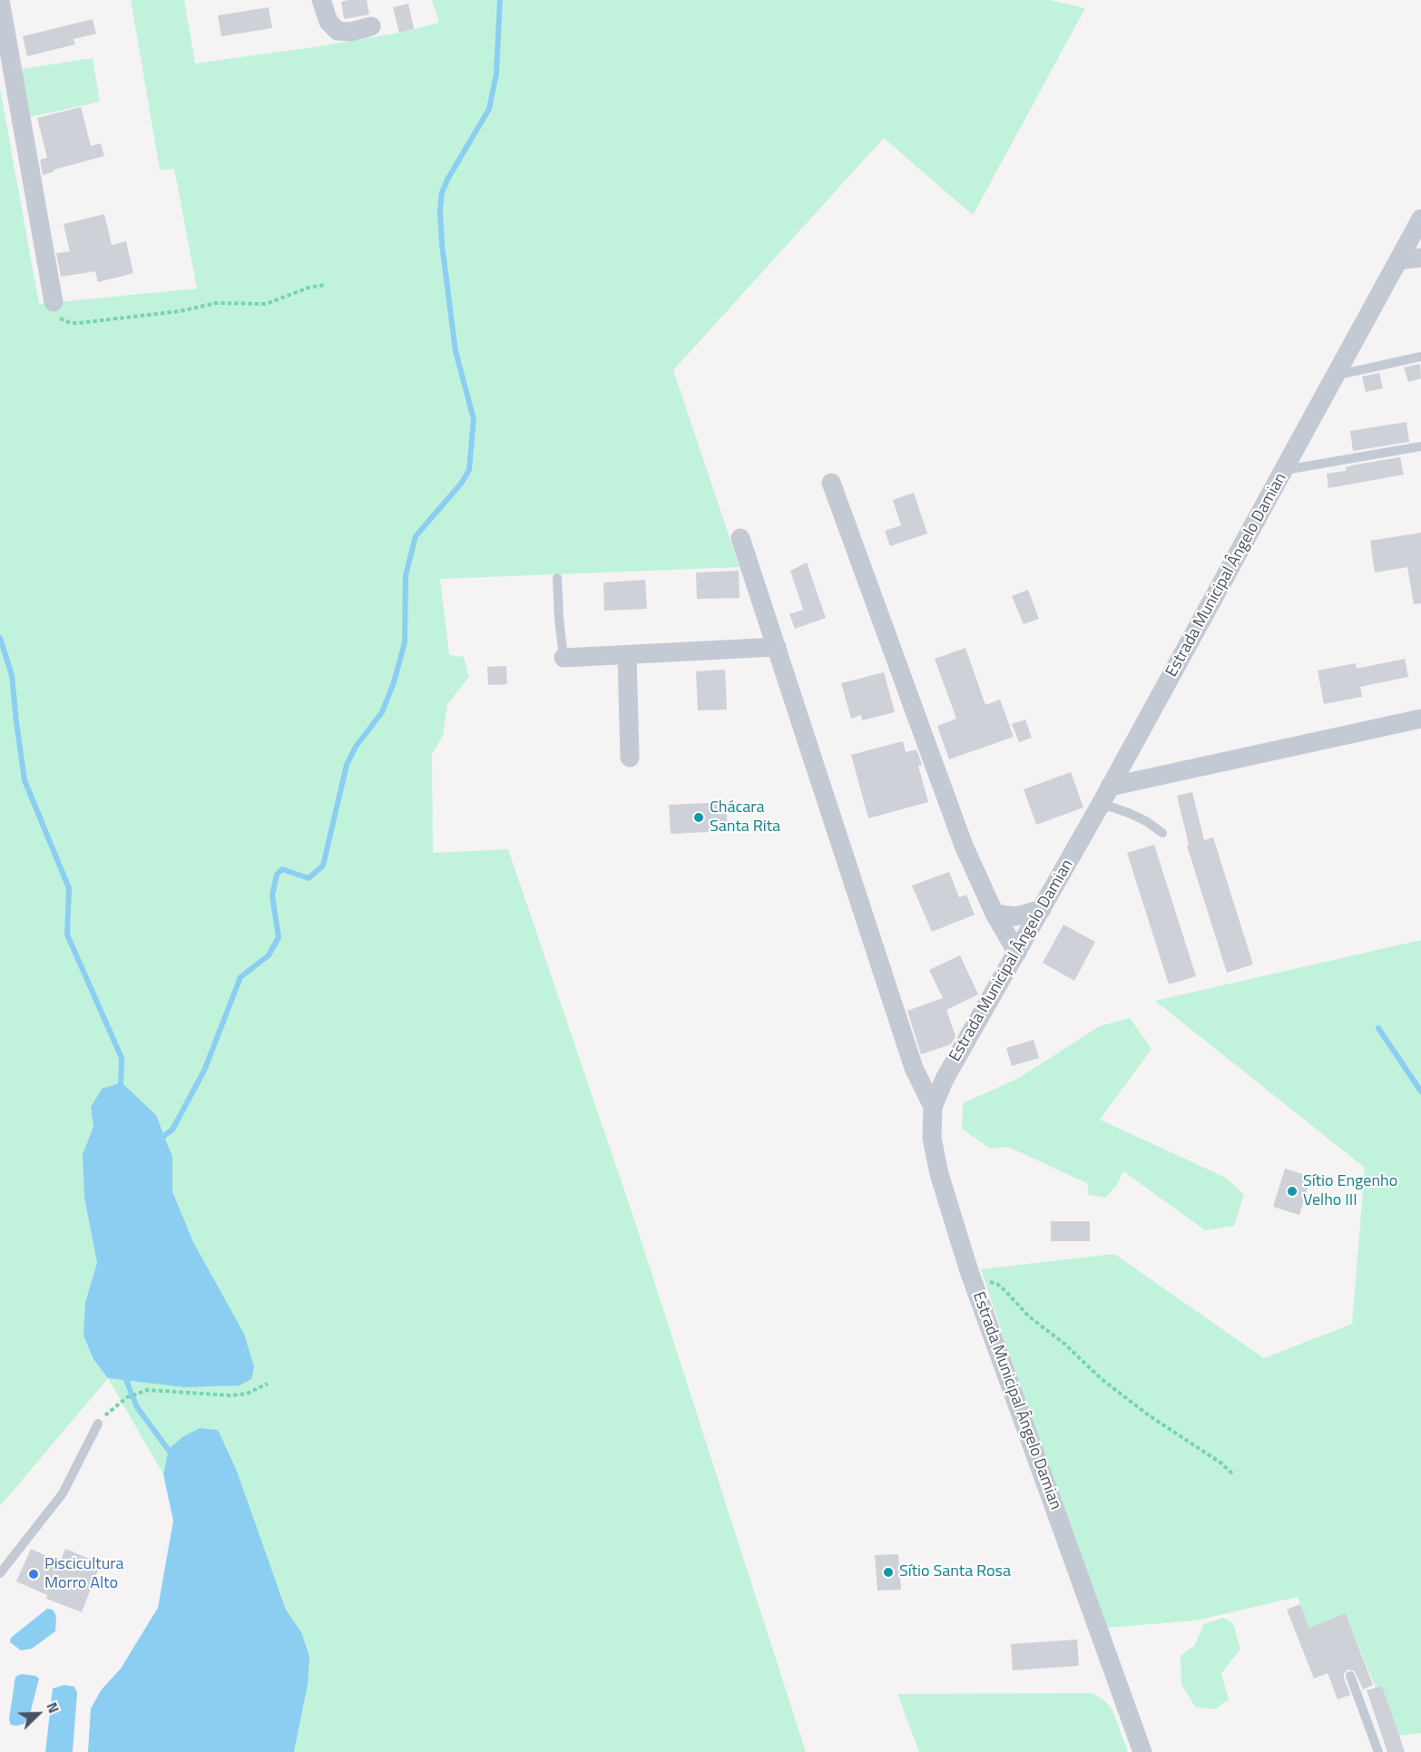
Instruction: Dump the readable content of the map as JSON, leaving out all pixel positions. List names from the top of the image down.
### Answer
{
  "streets": {
    "street": ["Estrada Municipal Ângelo Damian"]
  },
  "places": [
    "Chácara Santa Rita",
    "Sítio Engenho Velho III",
    "Sítio Santa Rosa",
    "Piscicultura Morro Alto"
  ],
  "north": "top right"
}
